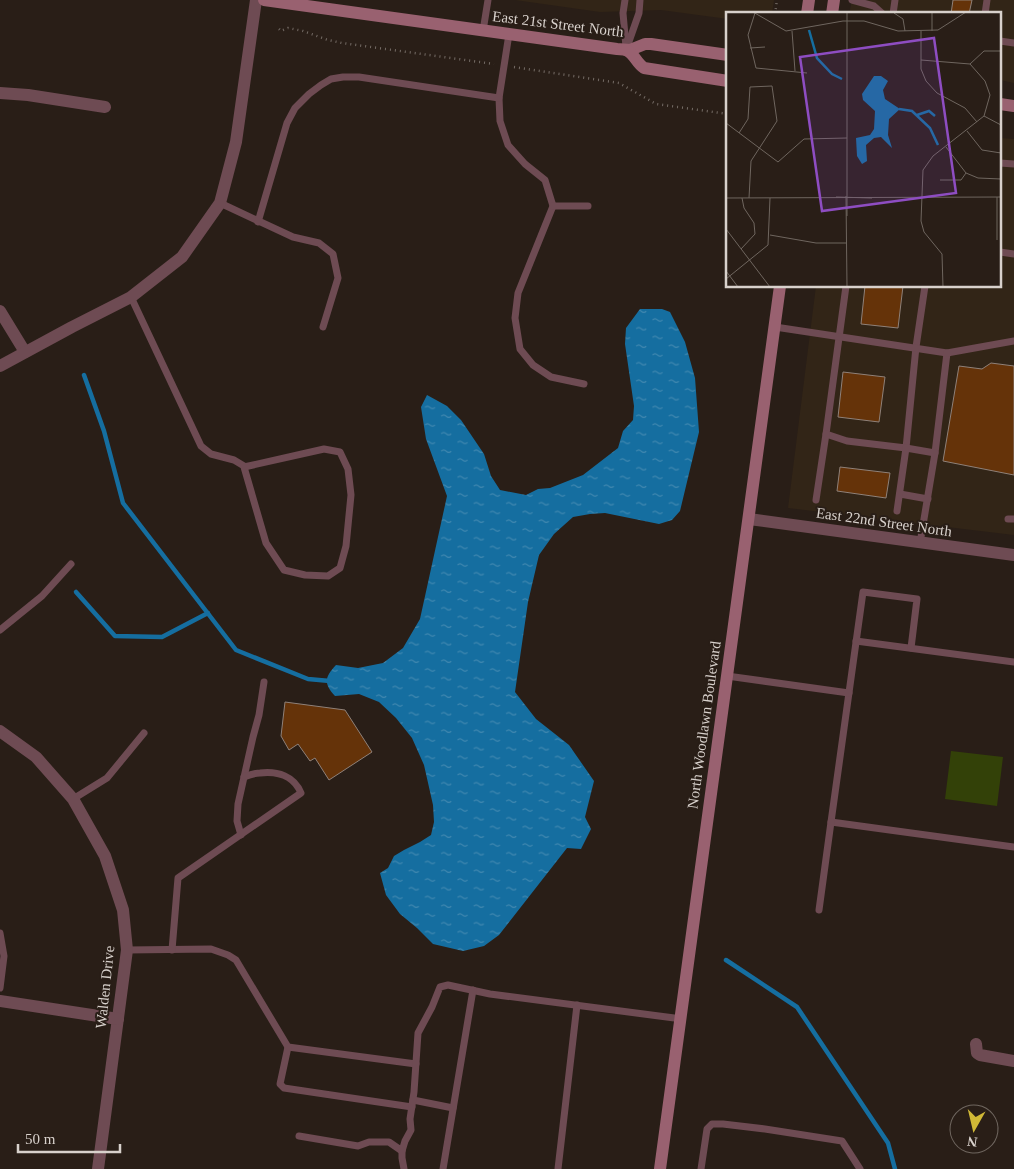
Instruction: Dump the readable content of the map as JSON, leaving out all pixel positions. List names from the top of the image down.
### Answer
{
  "streets": {
    "main road": ["East 21st Street North", "North Woodlawn Boulevard"],
    "street": ["East 22nd Street North", "Walden Drive"]
  },
  "crossings": [
    ["East 22nd Street North", "North Woodlawn Boulevard"]
  ],
  "scale_bar": "50 m",
  "north": "bottom"
}
